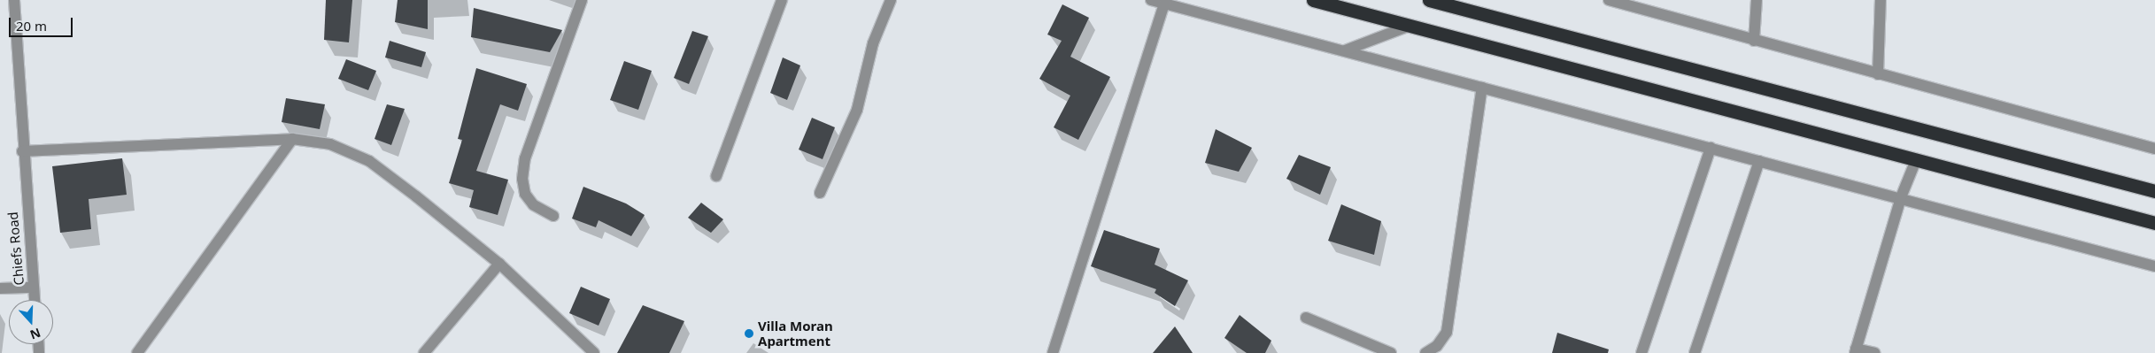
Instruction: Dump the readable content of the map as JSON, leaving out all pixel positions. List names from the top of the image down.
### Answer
{
  "streets": {
    "street": ["Chiefs Road"]
  },
  "places": ["Villa Moran Apartment"],
  "scale_bar": "20 m",
  "north": "bottom"
}
